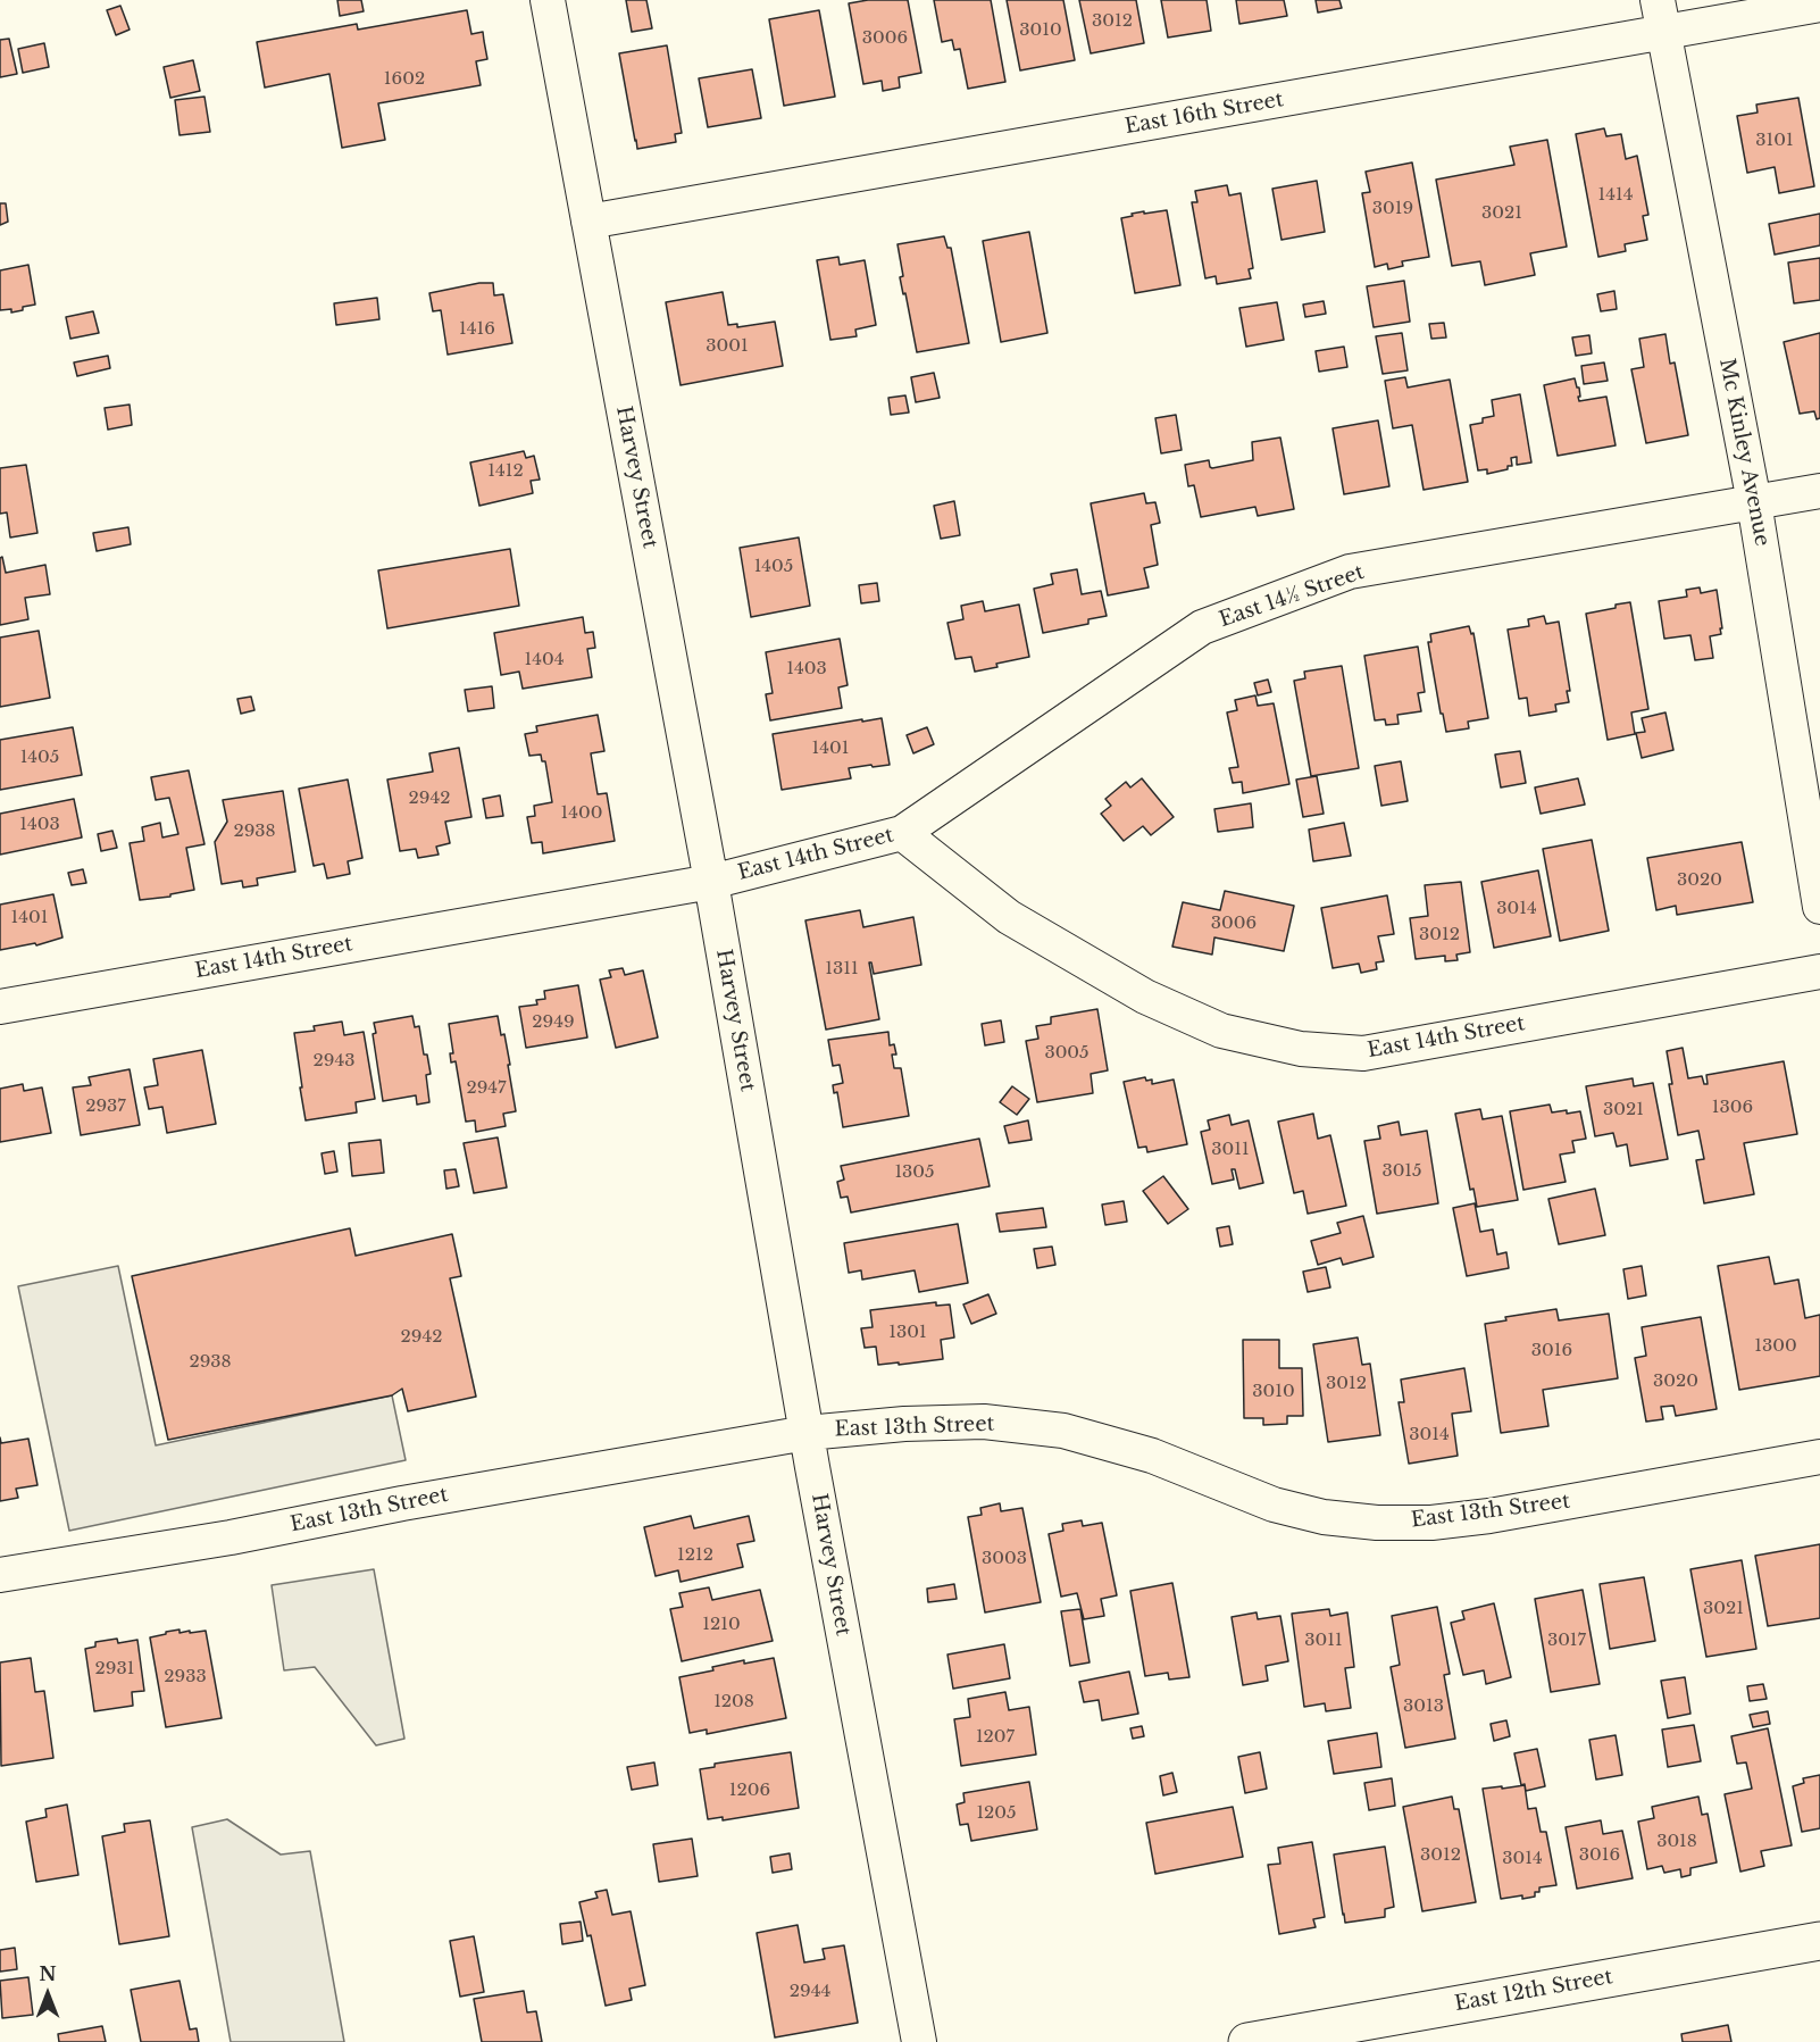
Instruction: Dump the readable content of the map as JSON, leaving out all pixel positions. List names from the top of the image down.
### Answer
{
  "streets": {
    "street": [
      "East 16th Street",
      "Mc Kinley Avenue",
      "Harvey Street",
      "East 14½ Street",
      "East 14th Street",
      "East 13th Street",
      "East 12th Street"
    ]
  },
  "crossings": [
    ["East 16th Street", "Mc Kinley Avenue"],
    ["East 16th Street", "Harvey Street"],
    ["Mc Kinley Avenue", "East 14½ Street"],
    ["Harvey Street", "East 14th Street"],
    ["Harvey Street", "East 13th Street"],
    ["East 14½ Street", "East 14th Street"]
  ],
  "house_numbers": [
    "3012",
    "3010",
    "3006",
    "1602",
    "3101",
    "1414",
    "3019",
    "3021",
    "1416",
    "3001",
    "1412",
    "1405",
    "1404",
    "1403",
    "1401",
    "1405",
    "2942",
    "1400",
    "1403",
    "2938",
    "3020",
    "3014",
    "1401",
    "3006",
    "3012",
    "1311",
    "2949",
    "3005",
    "2943",
    "2947",
    "2937",
    "1306",
    "3021",
    "3011",
    "3015",
    "1305",
    "1301",
    "2942",
    "1300",
    "3016",
    "2938",
    "3020",
    "3012",
    "3010",
    "3014",
    "1212",
    "3003",
    "3021",
    "1210",
    "3011",
    "3017",
    "2931",
    "2933",
    "1208",
    "3013",
    "1207",
    "1206",
    "1205",
    "3018",
    "3012",
    "3016",
    "3014",
    "2944"
  ],
  "north": "top"
}
